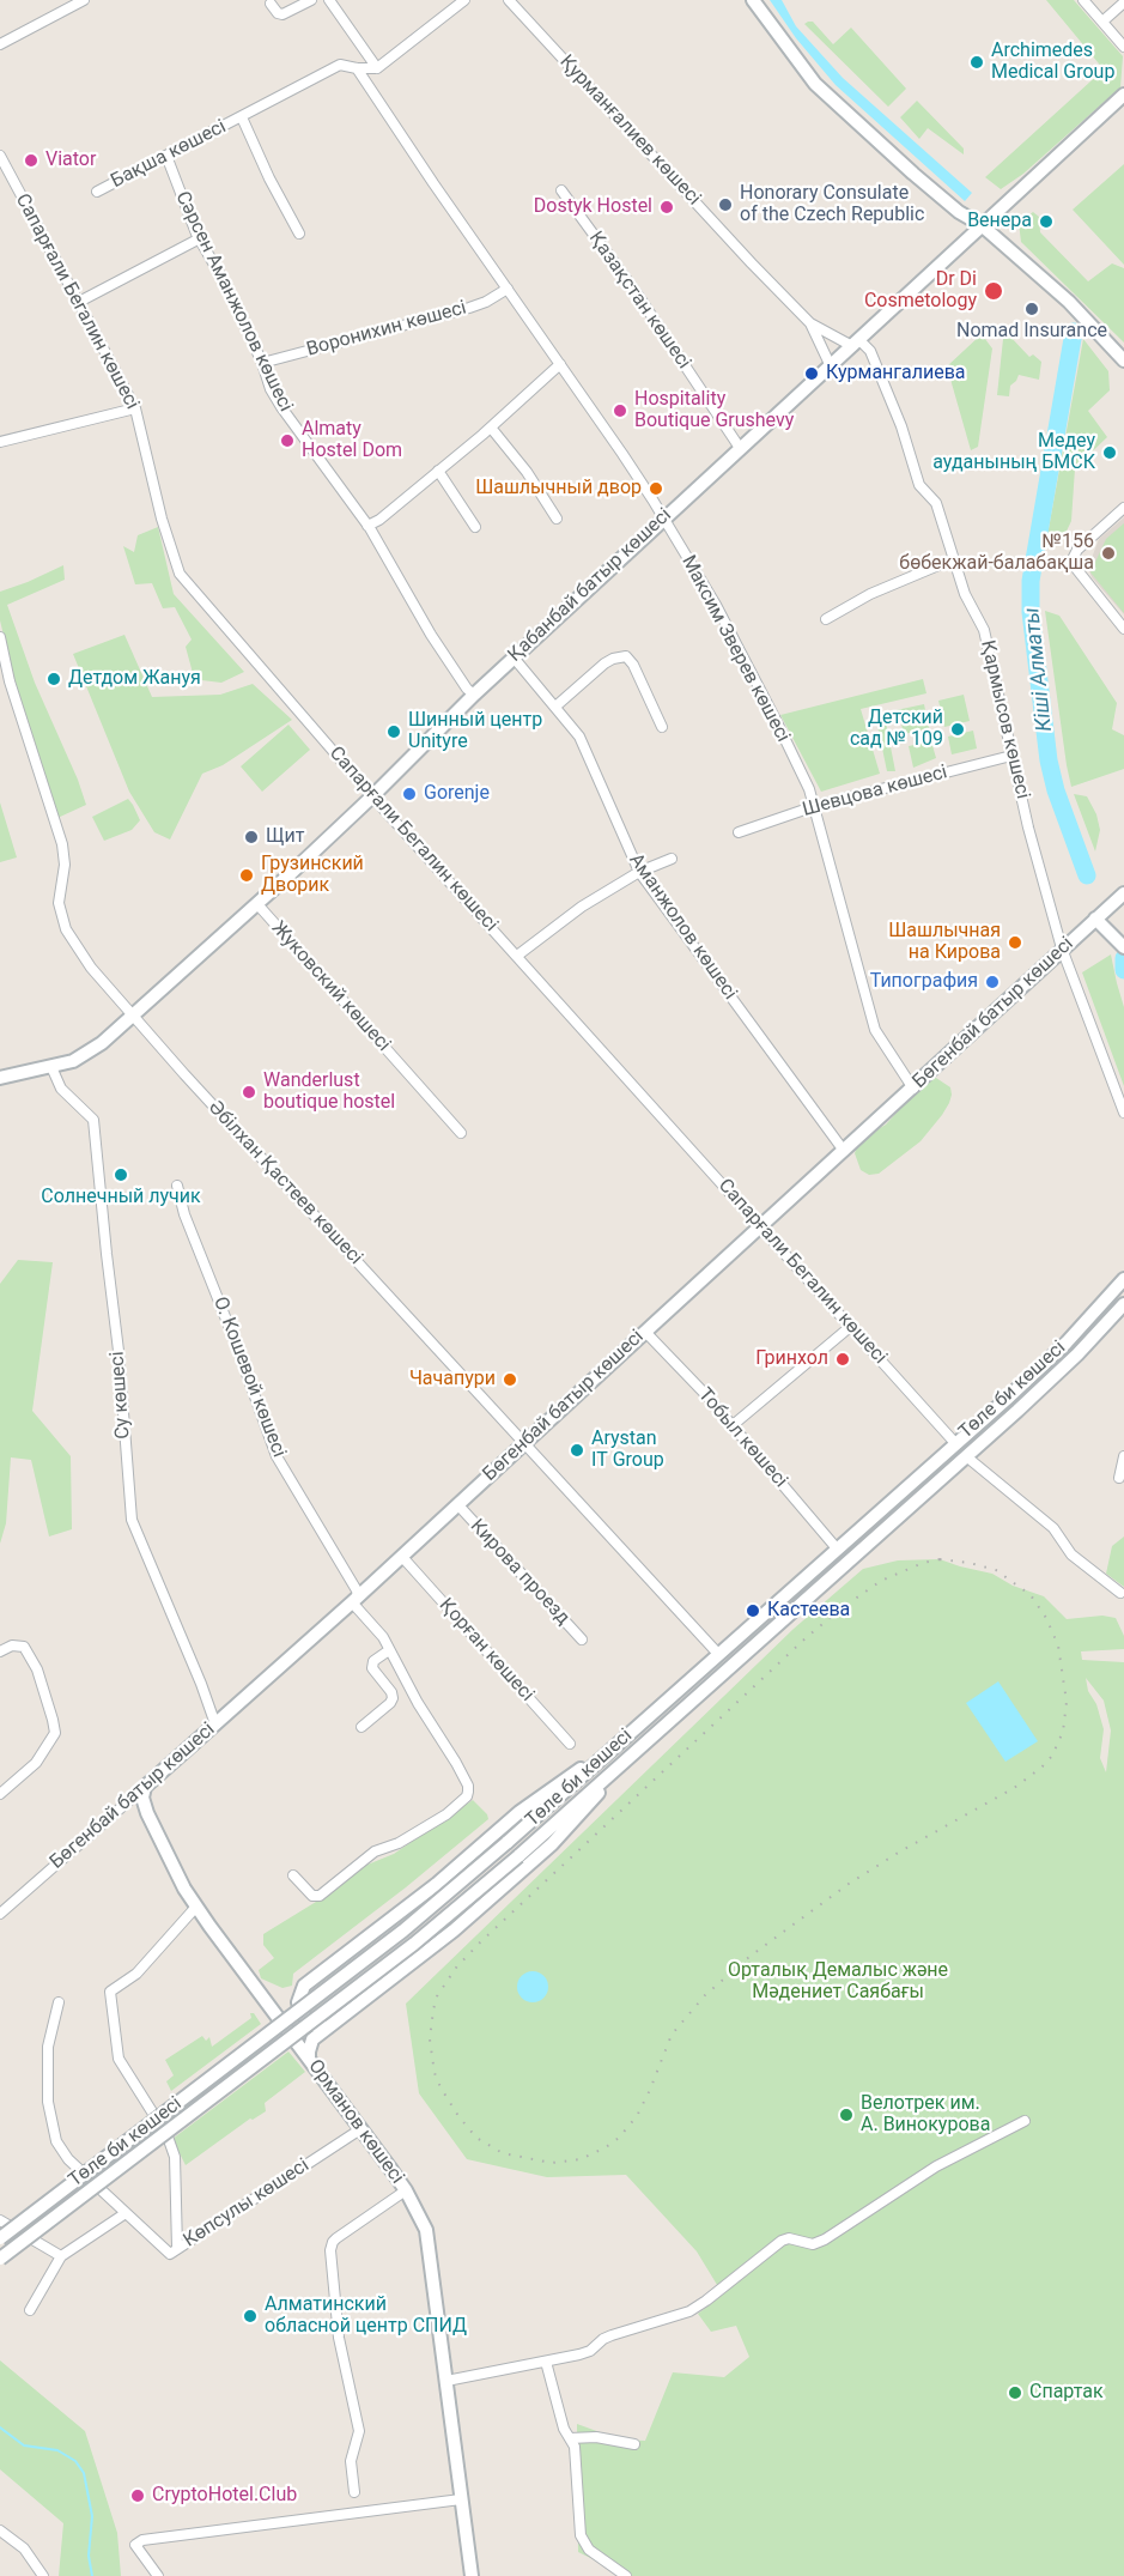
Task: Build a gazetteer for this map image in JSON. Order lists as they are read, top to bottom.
{
  "streets": {
    "street": [
      "Қурманғалиев көшесі",
      "Бақша көшесі",
      "Қазақстан көшесі",
      "Сапарғали Бегалин көшесі",
      "Сәрсен Аманжолов көшесі",
      "Воронихин көшесі",
      "Қабанбай батыр көшесі",
      "Максим Зверев көшесі",
      "Қармысов көшесі",
      "Шевцова көшесі",
      "Аманжолов көшесі",
      "Жуковский көшесі",
      "Бөгенбай батыр көшесі",
      "Әбілхан Қастеев көшесі",
      "О. Кошевой көшесі",
      "Төле би көшесі",
      "Су көшесі",
      "Тобыл көшесі",
      "Кирова проезд",
      "Қорған көшесі",
      "Орманов көшесі",
      "Көпсулы көшесі"
    ]
  },
  "crossings": [
    ["Бақша көшесі", "Сәрсен Аманжолов көшесі"],
    ["Бақша көшесі", "Максим Зверев көшесі"],
    ["Қазақстан көшесі", "Қабанбай батыр көшесі"],
    ["Сапарғали Бегалин көшесі", "Қабанбай батыр көшесі"],
    ["Сапарғали Бегалин көшесі", "Бөгенбай батыр көшесі"],
    ["Сапарғали Бегалин көшесі", "Төле би көшесі"],
    ["Сәрсен Аманжолов көшесі", "Воронихин көшесі"],
    ["Сәрсен Аманжолов көшесі", "Қабанбай батыр көшесі"],
    ["Воронихин көшесі", "Максим Зверев көшесі"],
    ["Қабанбай батыр көшесі", "Максим Зверев көшесі"],
    ["Қабанбай батыр көшесі", "Қармысов көшесі"],
    ["Қабанбай батыр көшесі", "Аманжолов көшесі"],
    ["Қабанбай батыр көшесі", "Жуковский көшесі"],
    ["Қабанбай батыр көшесі", "Әбілхан Қастеев көшесі"],
    ["Қабанбай батыр көшесі", "Су көшесі"],
    ["Максим Зверев көшесі", "Шевцова көшесі"],
    ["Максим Зверев көшесі", "Бөгенбай батыр көшесі"],
    ["Қармысов көшесі", "Шевцова көшесі"],
    ["Қармысов көшесі", "Бөгенбай батыр көшесі"],
    ["Аманжолов көшесі", "Бөгенбай батыр көшесі"],
    ["Бөгенбай батыр көшесі", "Әбілхан Қастеев көшесі"],
    ["Бөгенбай батыр көшесі", "О. Кошевой көшесі"],
    ["Бөгенбай батыр көшесі", "Су көшесі"],
    ["Бөгенбай батыр көшесі", "Тобыл көшесі"],
    ["Бөгенбай батыр көшесі", "Кирова проезд"],
    ["Бөгенбай батыр көшесі", "Қорған көшесі"],
    ["Бөгенбай батыр көшесі", "Орманов көшесі"],
    ["Әбілхан Қастеев көшесі", "Төле би көшесі"],
    ["Төле би көшесі", "Тобыл көшесі"],
    ["Орманов көшесі", "Көпсулы көшесі"]
  ],
  "water": ["Кіші Алматы"],
  "parks": ["Орталық Демалыс және Мәдениет Саябағы"],
  "places": [
    "Archimedes Medical Group",
    "Viator",
    "Honorary Consulate of the Czech Republic",
    "Dostyk Hostel",
    "Венера",
    "Dr Di Cosmetology",
    "Nomad Insurance",
    "Курмангалиева",
    "Hospitality Boutique Grushevy",
    "Almaty Hostel Dom",
    "Медеу ауданының БМСК",
    "Шашлычный двор",
    "№156 бөбекжай-балабақша",
    "Детдом Жануя",
    "Детский сад № 109",
    "Шинный центр Unityre",
    "Gorenje",
    "Щит",
    "Грузинский Дворик",
    "Шашлычная на Кирова",
    "Типография",
    "Wanderlust boutique hostel",
    "Солнечный лучик",
    "Гринхол",
    "Чачапури",
    "Arystan IT Group",
    "Кастеева",
    "Велотрек им. А. Винокурова",
    "Алматинский обласной центр СПИД",
    "Спартак",
    "CryptoHotel.Club"
  ]
}
